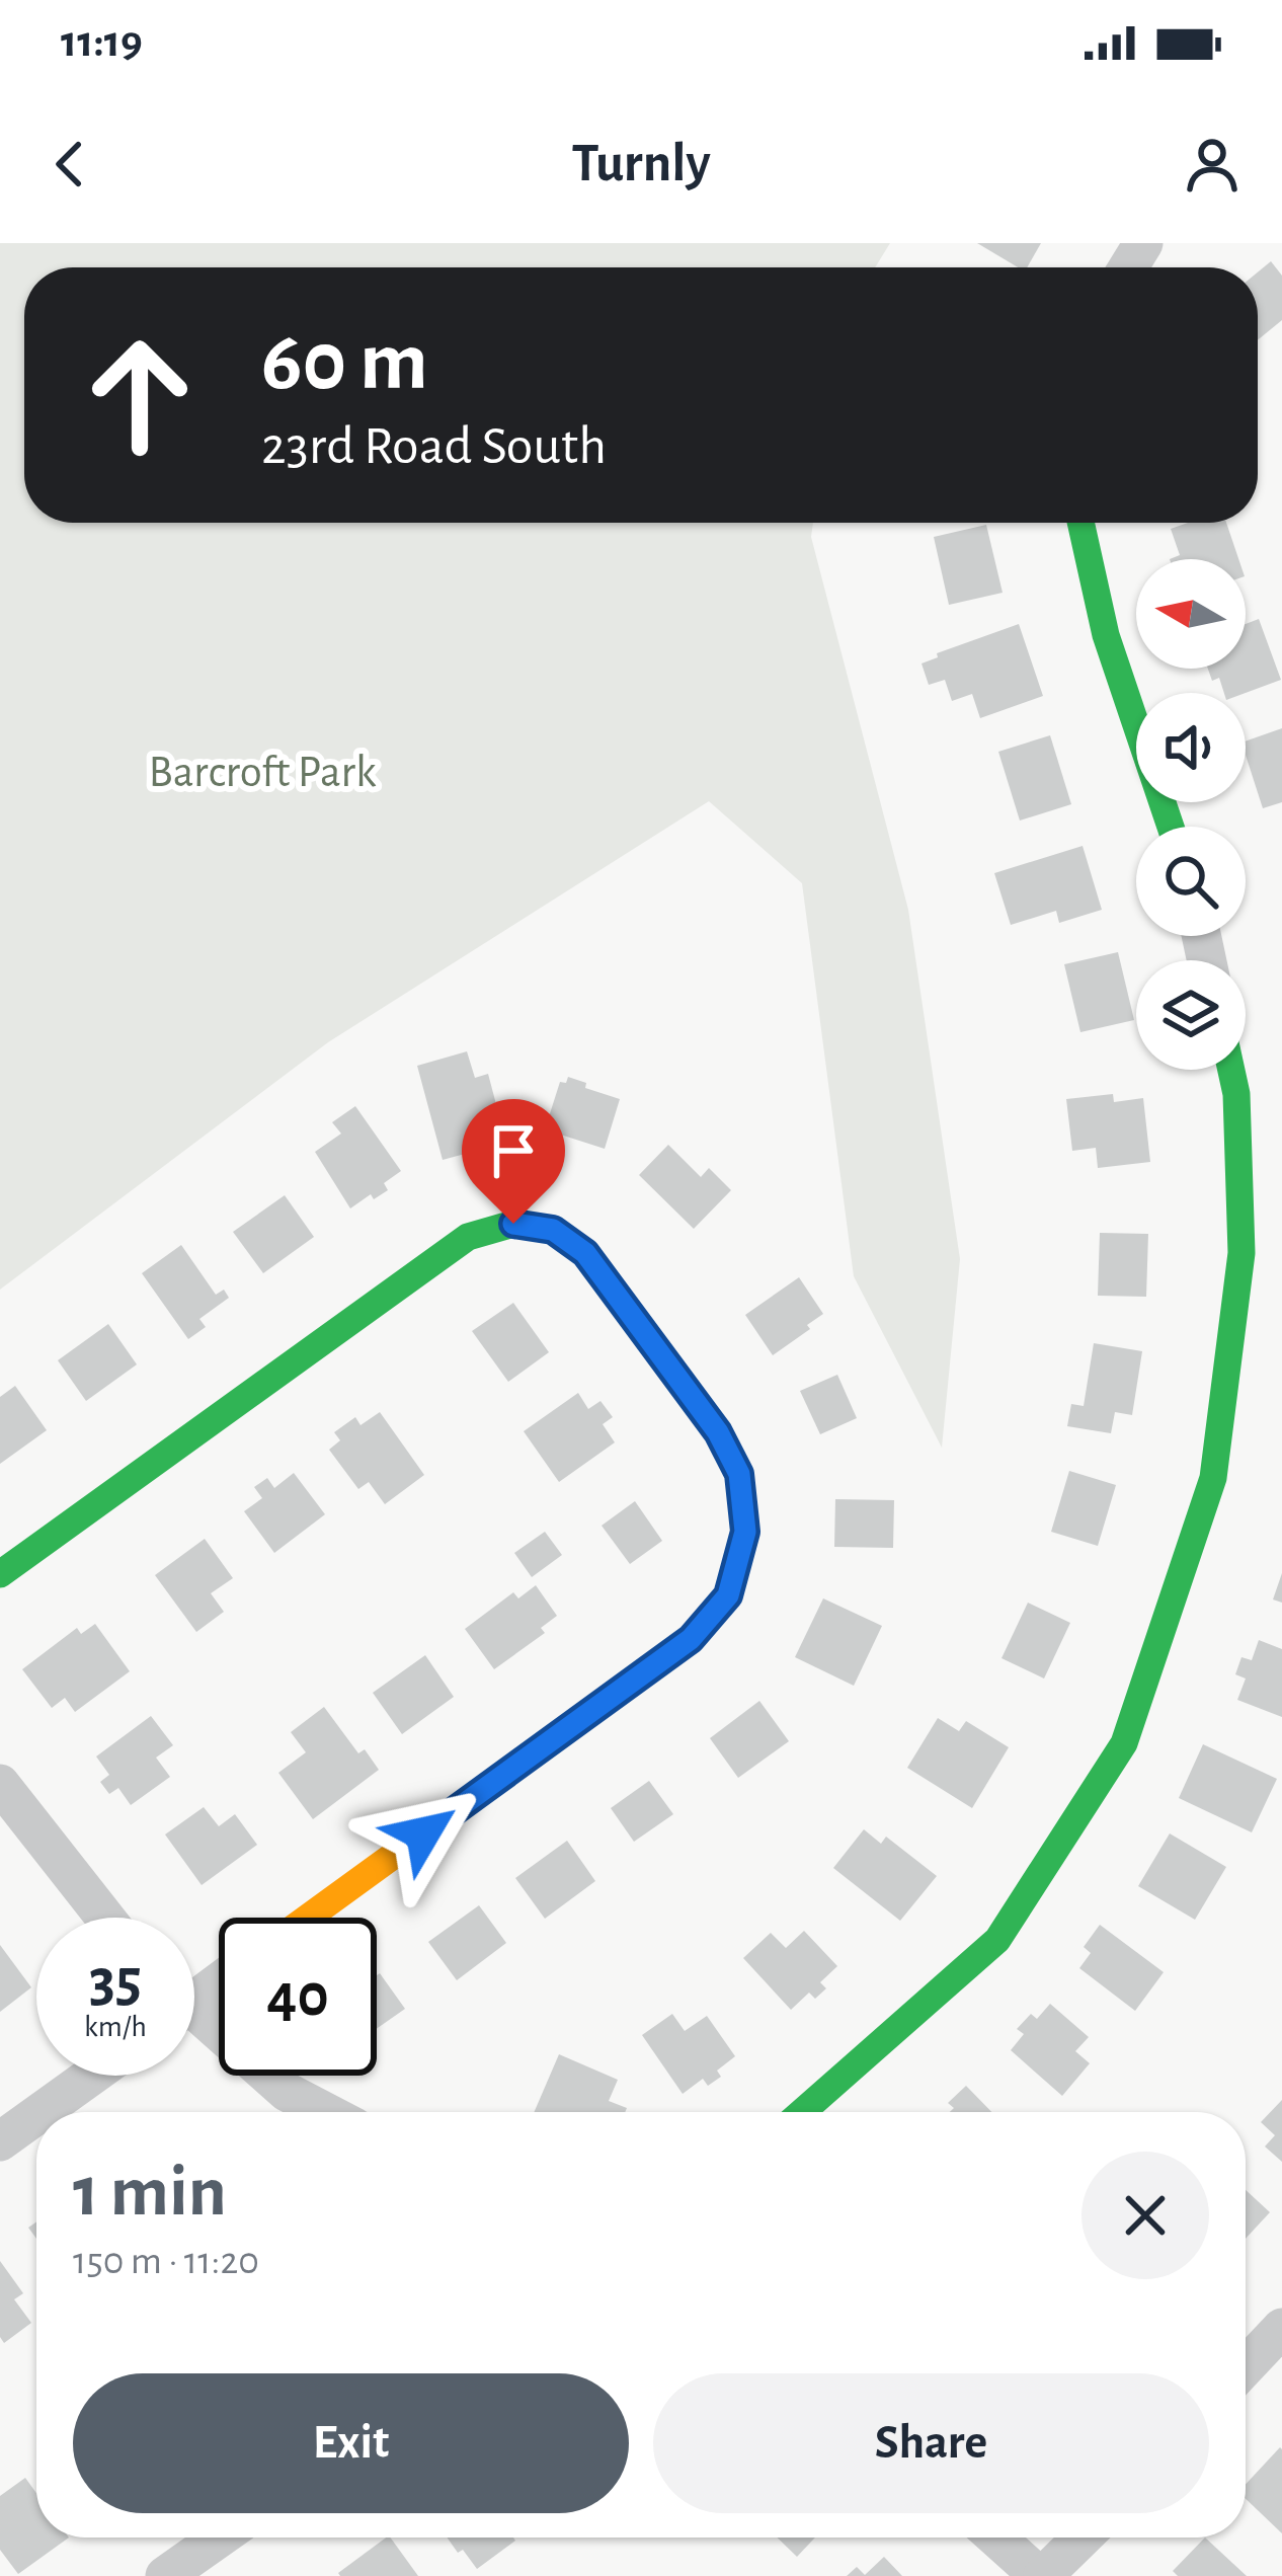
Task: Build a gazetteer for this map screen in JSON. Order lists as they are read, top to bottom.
{
  "parks": ["Barcroft Park"],
  "north": "left",
  "page": {
    "status": "11:19",
    "header": "Turnly",
    "turn": ["60 m", "23rd Road South"],
    "speed": "35 km/h",
    "limit": "40",
    "heading": ["1 min", "150 m · 11:20"],
    "buttons": ["Exit", "Share"]
  }
}
